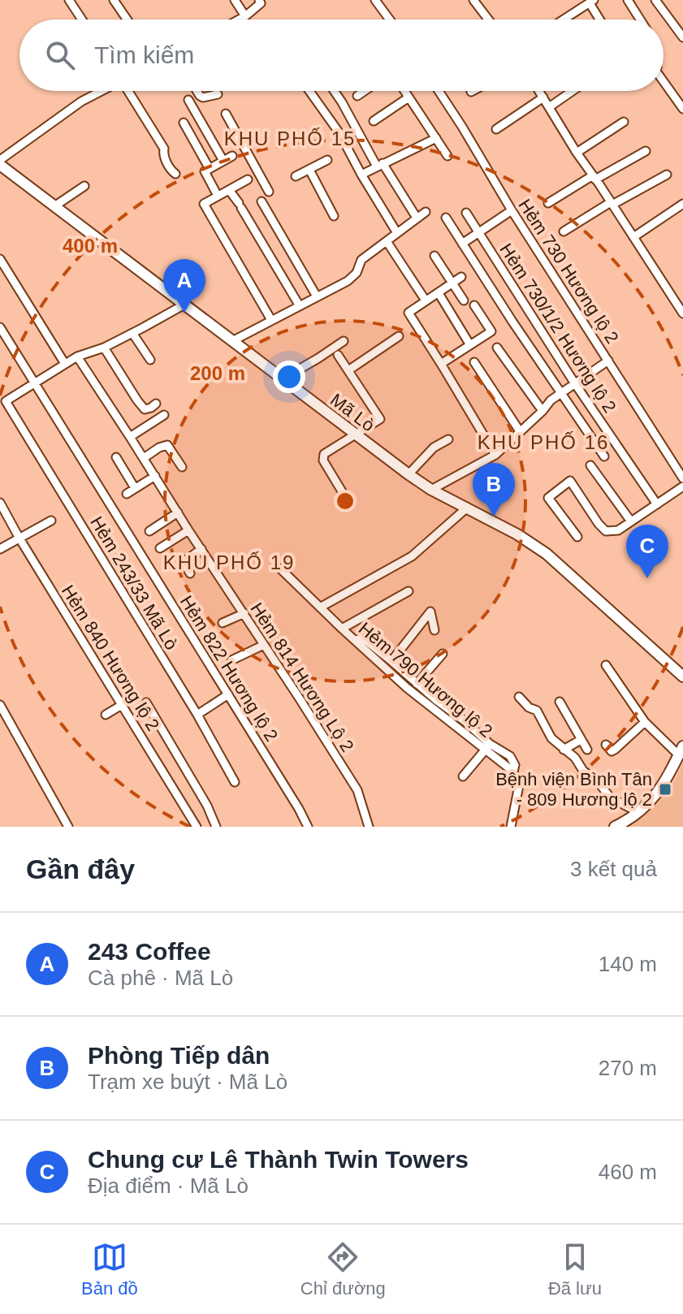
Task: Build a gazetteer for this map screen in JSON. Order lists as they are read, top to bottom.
{
  "streets": {
    "main road": ["Mã Lò"],
    "street": [
      "Hẻm 730 Hương lộ 2",
      "Hẻm 730/1/2 Hương lộ 2",
      "Hẻm 243/33 Mã Lò",
      "Hẻm 840 Hương lộ 2",
      "Hẻm 822 Hương lộ 2",
      "Hẻm 814 Hương Lộ 2",
      "Hẻm 790 Hương lộ 2"
    ]
  },
  "crossings": [
    ["Hẻm 243/33 Mã Lò", "Hẻm 822 Hương lộ 2"]
  ],
  "districts": ["KHU PHỐ 15", "KHU PHỐ 16", "KHU PHỐ 19"],
  "places": {
    "transit": ["Bệnh viện Bình Tân - 809 Hương lộ 2"]
  },
  "page": {
    "search": "Tìm kiếm",
    "pins": ["A", "B", "C"],
    "heading": ["Gần đây", "3 kết quả"],
    "list": [
      {
        "mark": "A",
        "name": "243 Coffee",
        "note": "Cà phê · Mã Lò",
        "value": "140 m"
      },
      {
        "mark": "B",
        "name": "Phòng Tiếp dân",
        "note": "Trạm xe buýt · Mã Lò",
        "value": "270 m"
      },
      {
        "mark": "C",
        "name": "Chung cư Lê Thành Twin Towers",
        "note": "Địa điểm · Mã Lò",
        "value": "460 m"
      }
    ],
    "nav": ["Bản đồ", "Chỉ đường", "Đã lưu"]
  },
  "rings": ["400 m", "200 m"]
}
